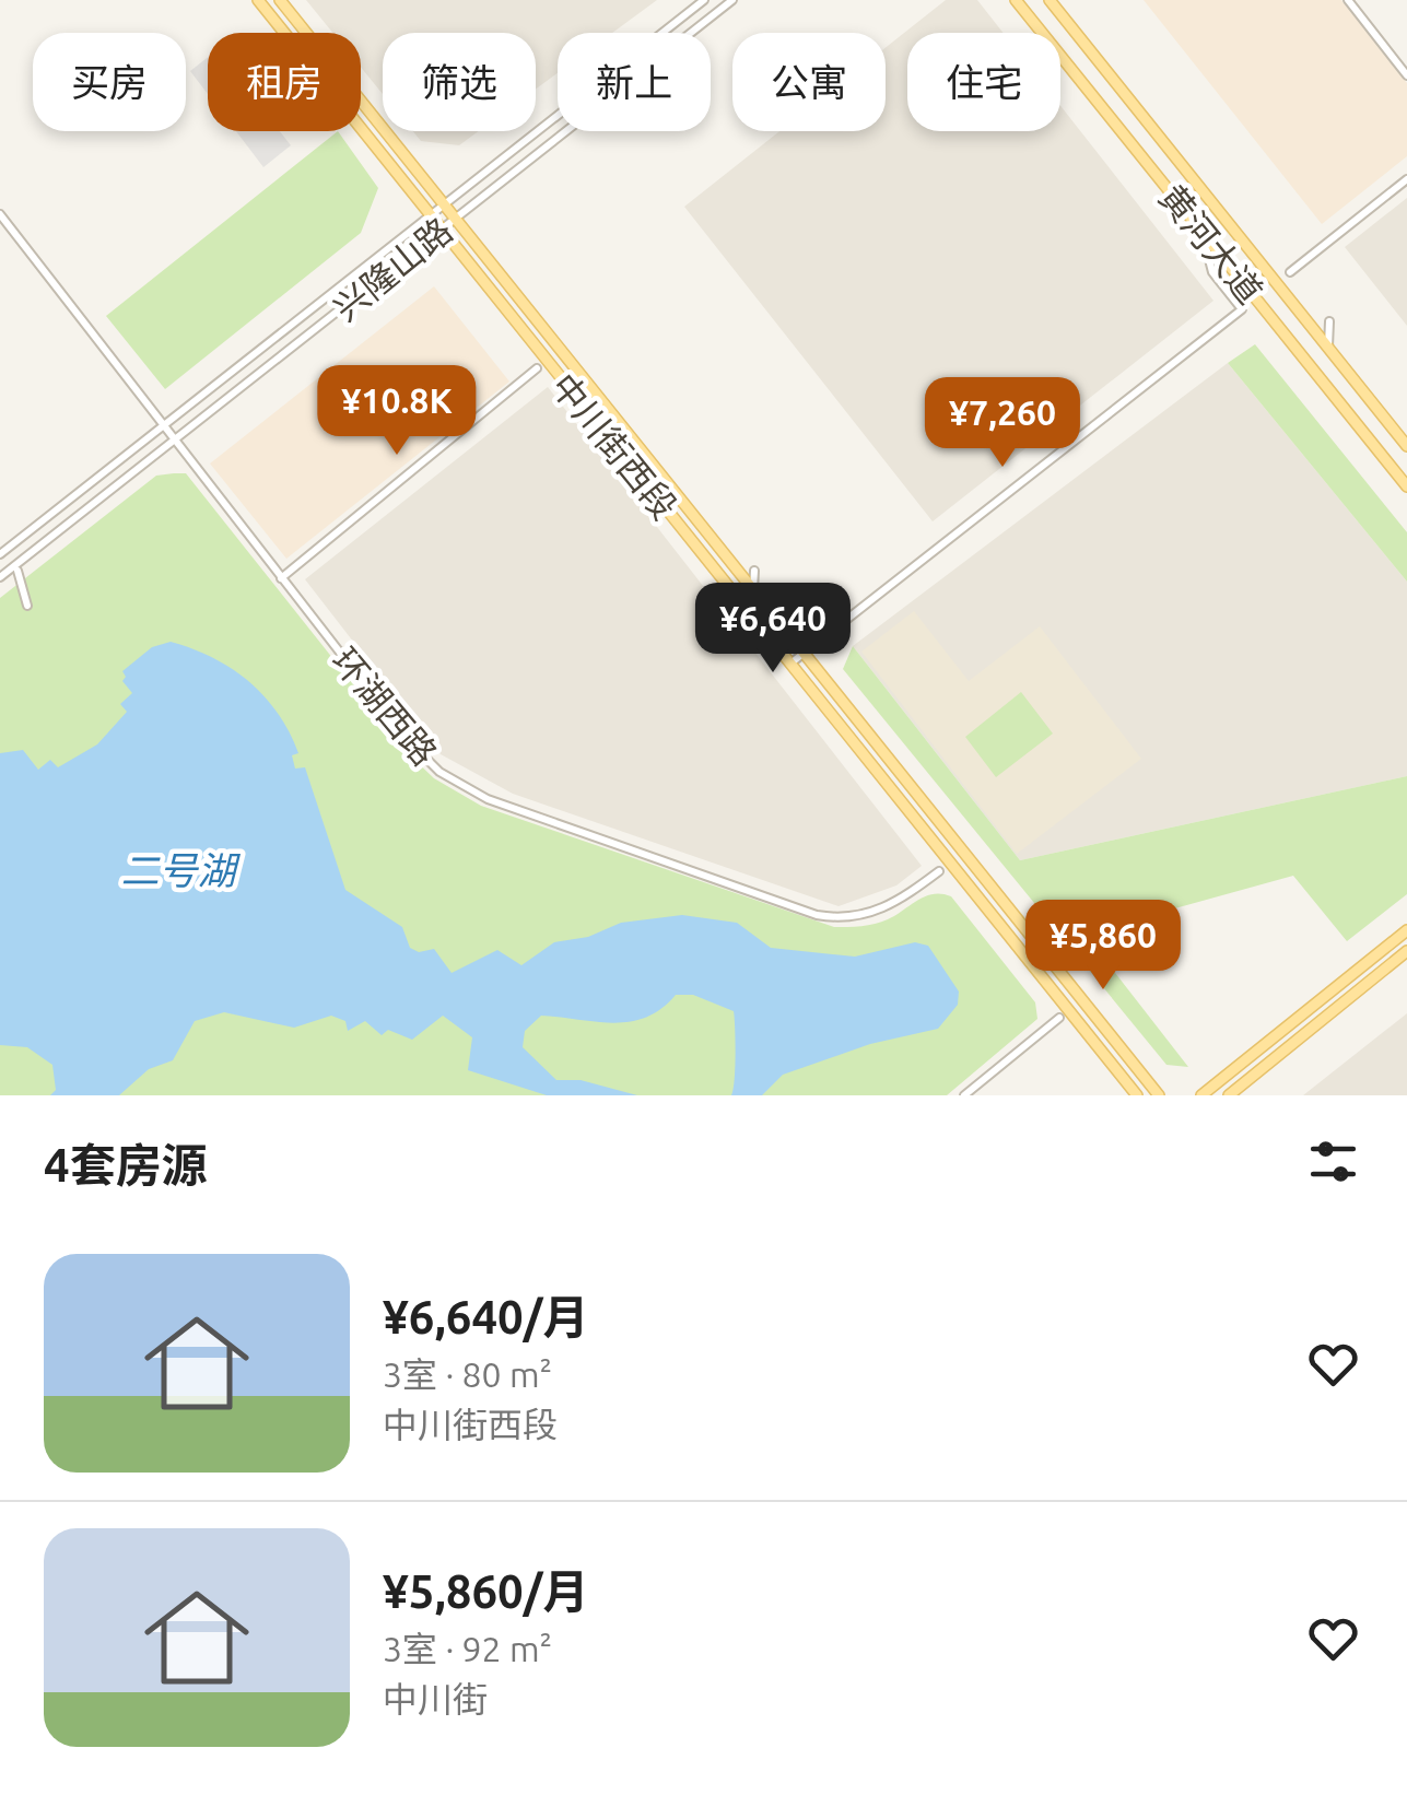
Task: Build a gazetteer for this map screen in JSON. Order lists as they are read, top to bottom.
{
  "streets": {
    "main road": ["黄河大道", "中川街西段"],
    "street": ["兴隆山路", "环湖西路"]
  },
  "crossings": [
    ["兴隆山路", "中川街西段"],
    ["兴隆山路", "环湖西路"]
  ],
  "water": ["二号湖"],
  "page": {
    "chip": [
      "买房",
      "租房",
      "筛选",
      "新上",
      "公寓",
      "住宅"
    ],
    "price": [
      "¥10.8K",
      "¥7,260",
      "¥6,640",
      "¥5,860"
    ],
    "heading": "4套房源",
    "list": [
      {
        "name": "¥6,640/月",
        "note": "3室 · 80 m² · 中川街西段"
      },
      {
        "name": "¥5,860/月",
        "note": "3室 · 92 m² · 中川街"
      }
    ]
  }
}
